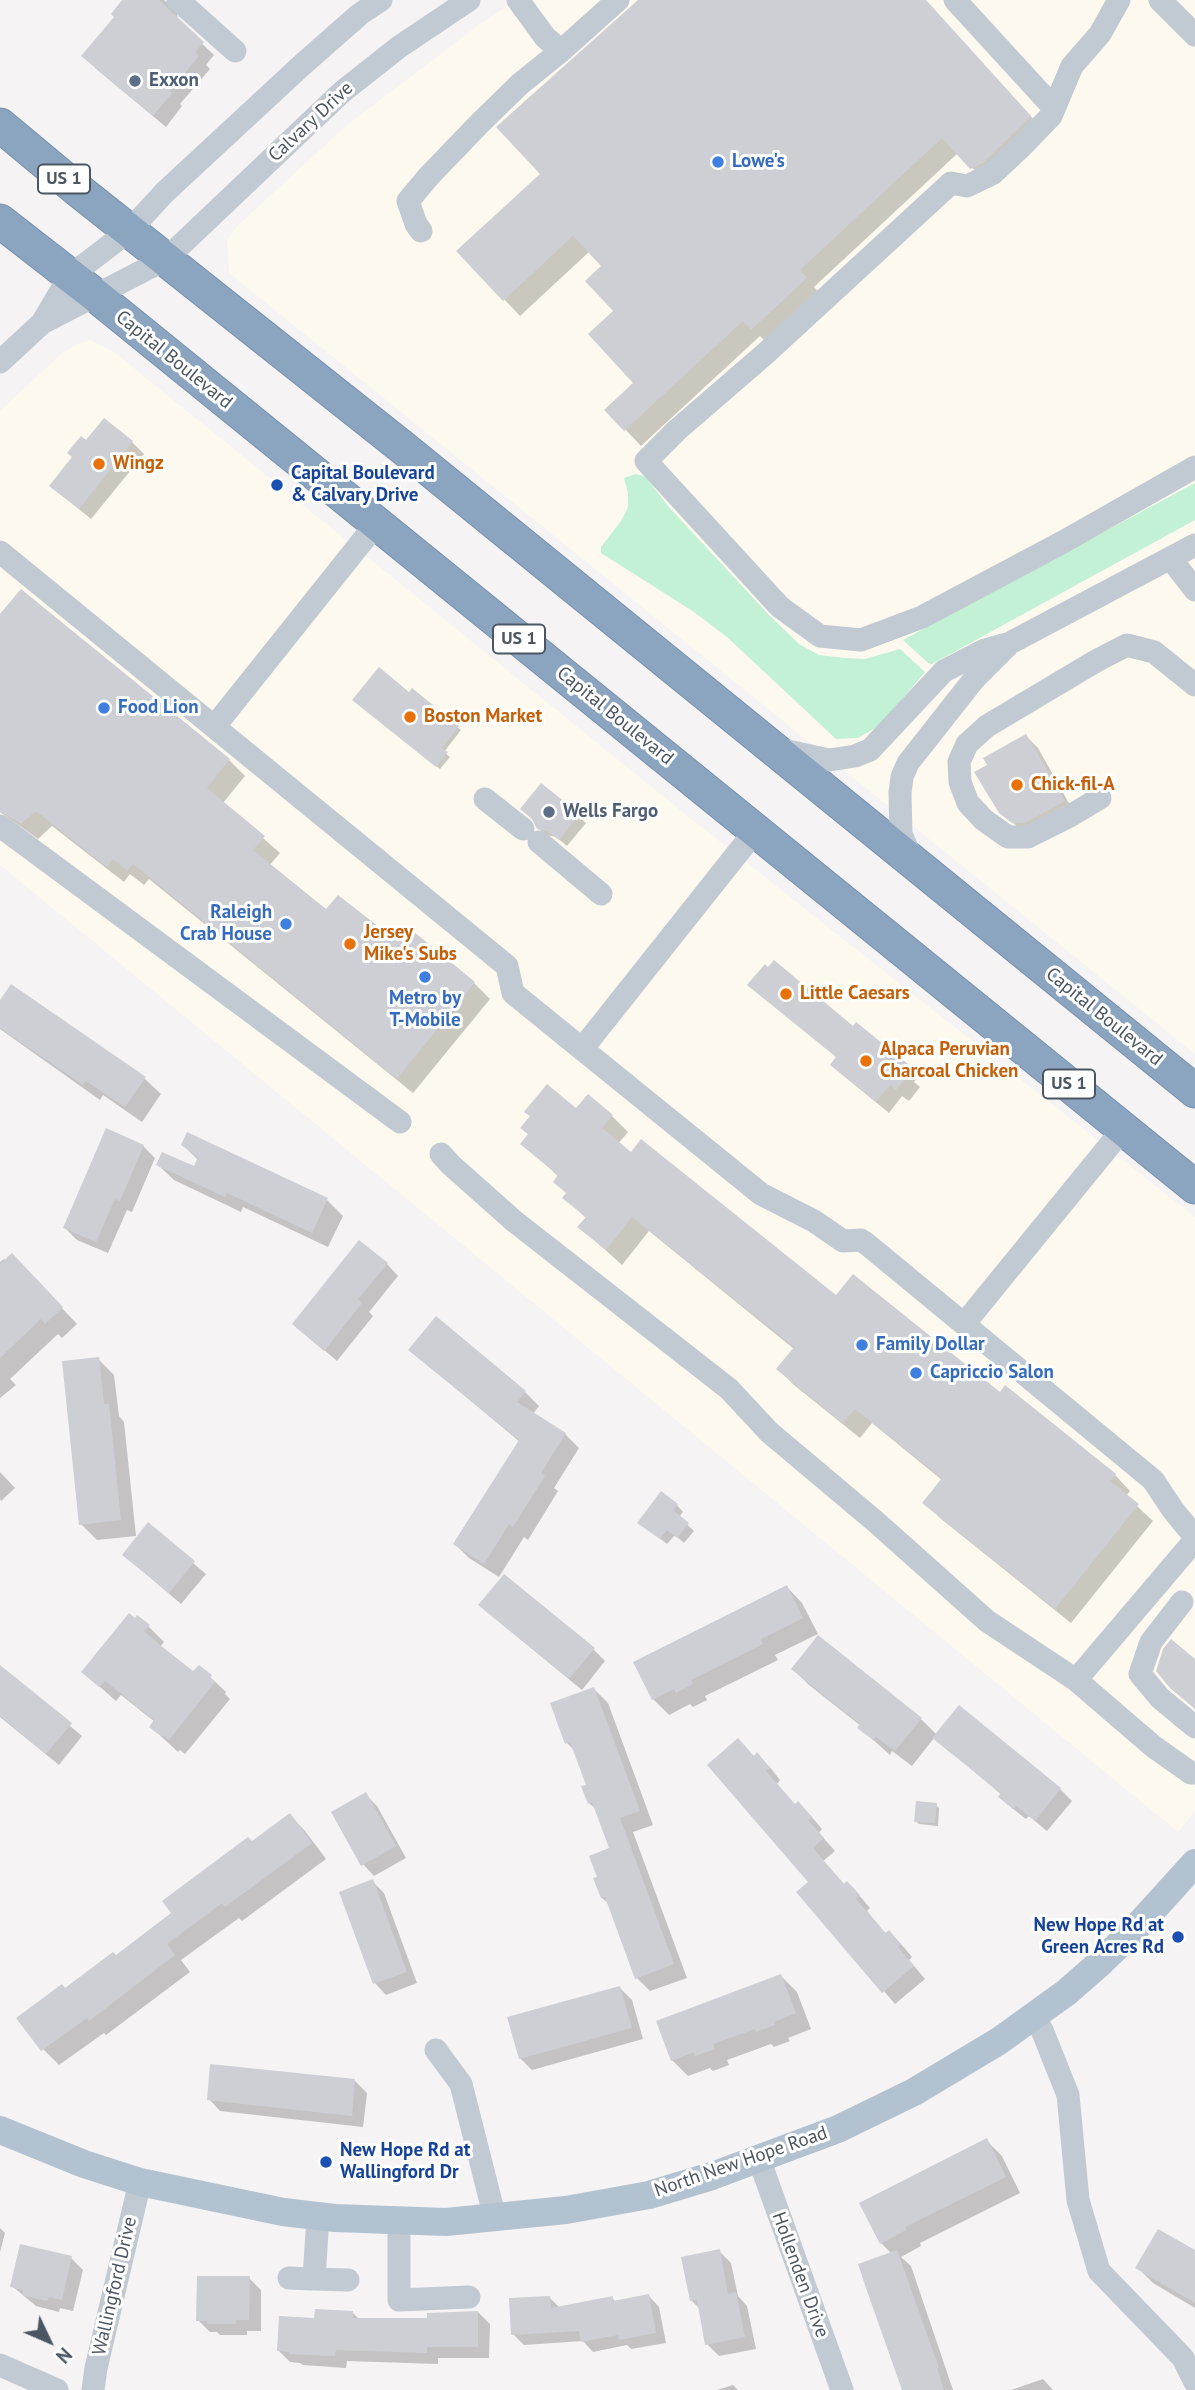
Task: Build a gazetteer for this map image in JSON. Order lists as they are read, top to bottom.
{
  "streets": {
    "highway": ["US 1", "Capital Boulevard"],
    "main road": ["North New Hope Road"],
    "street": ["Calvary Drive", "Hollenden Drive", "Wallingford Drive"]
  },
  "crossings": [
    ["Calvary Drive", "Capital Boulevard"],
    ["North New Hope Road", "Hollenden Drive"],
    ["North New Hope Road", "Wallingford Drive"]
  ],
  "places": [
    "Exxon",
    "Lowe's",
    "Wingz",
    "Capital Boulevard & Calvary Drive",
    "Food Lion",
    "Boston Market",
    "Chick-fil-A",
    "Wells Fargo",
    "Raleigh Crab House",
    "Jersey Mike's Subs",
    "Metro by T-Mobile",
    "Little Caesars",
    "Alpaca Peruvian Charcoal Chicken",
    "Family Dollar",
    "Capriccio Salon",
    "New Hope Rd at Green Acres Rd",
    "New Hope Rd at Wallingford Dr"
  ],
  "north": "bottom right"
}
